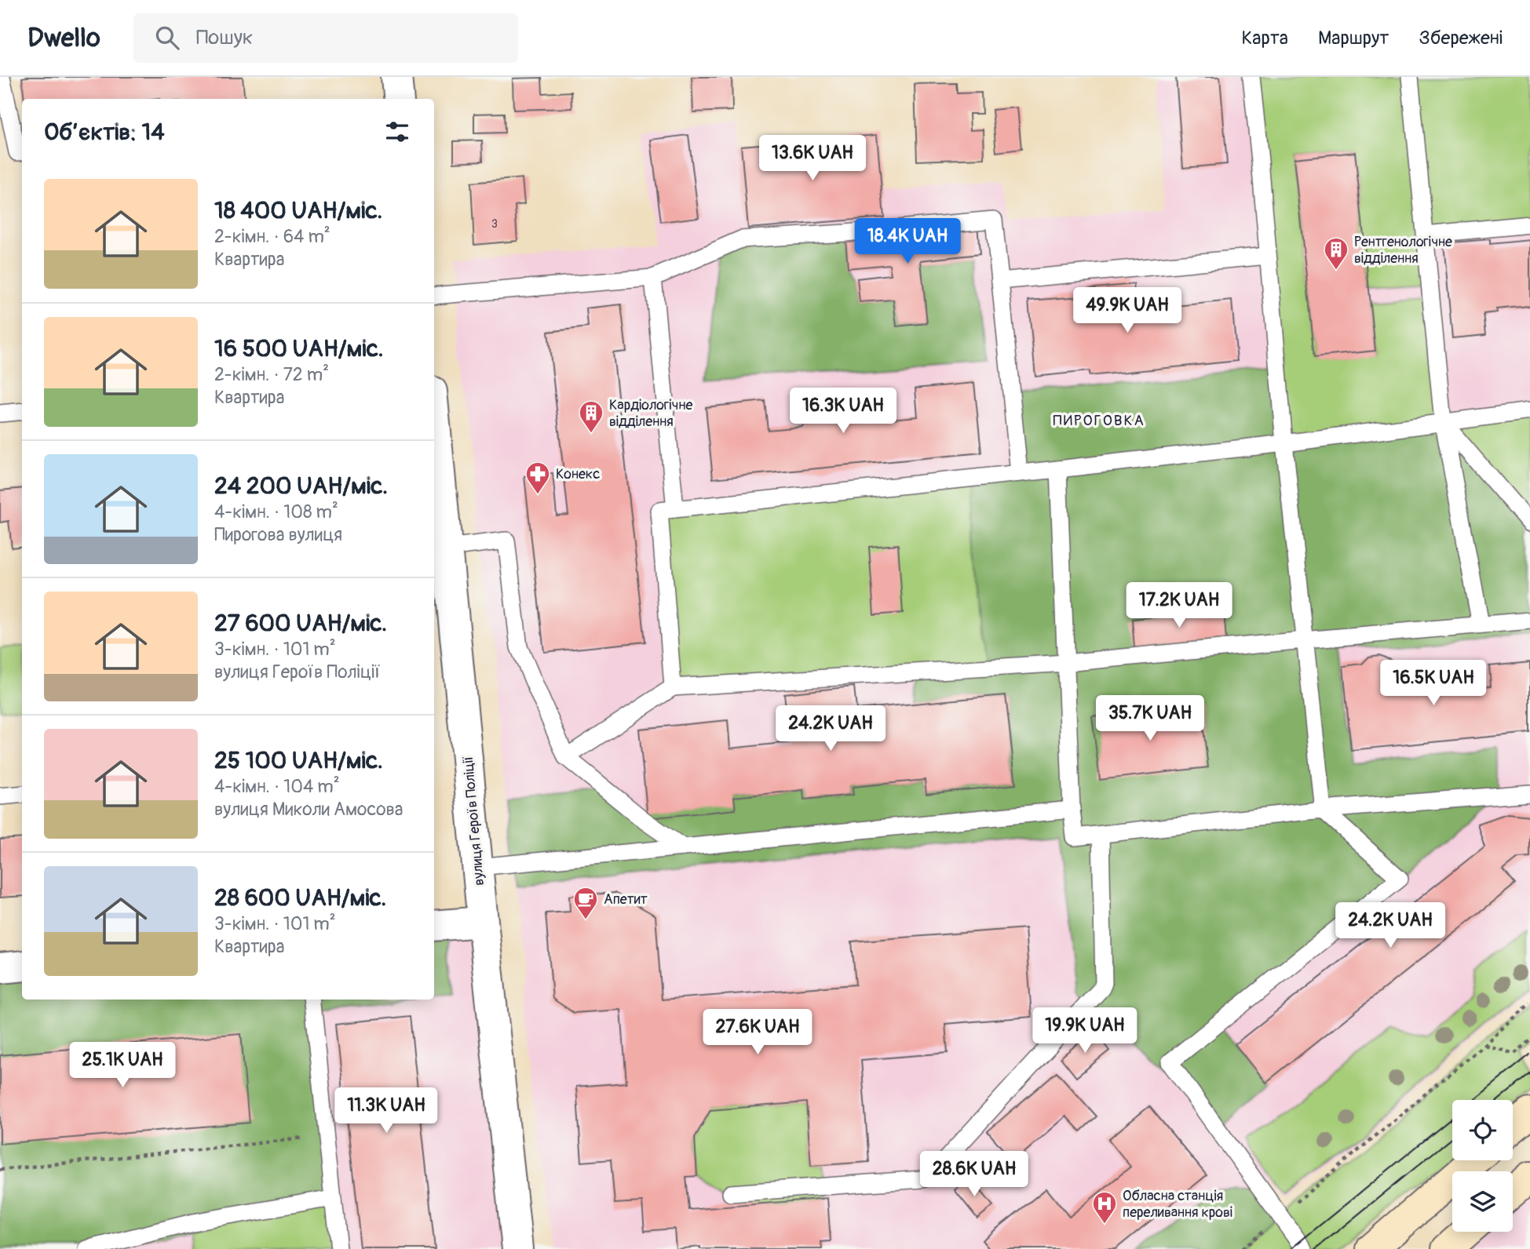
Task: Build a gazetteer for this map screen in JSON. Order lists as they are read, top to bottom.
{
  "streets": {
    "street": ["вулиця Героїв Поліції"]
  },
  "districts": ["ПИРОГОВКА"],
  "places": {
    "building": ["Рентгенологічне відділення", "Кардіологічне відділення"],
    "pharmacy": ["Конекс"],
    "cafe": ["Апетит"],
    "hospital": ["Обласна станція переливання крові"]
  },
  "house_numbers": ["3"],
  "page": {
    "header": "Dwello",
    "search": "Пошук",
    "nav": ["Карта", "Маршрут", "Збережені"],
    "heading": "Об’єктів: 14",
    "price": [
      "13.6K UAH",
      "18.4K UAH",
      "49.9K UAH",
      "16.3K UAH",
      "17.2K UAH",
      "16.5K UAH",
      "35.7K UAH",
      "24.2K UAH",
      "24.2K UAH",
      "19.9K UAH",
      "27.6K UAH",
      "25.1K UAH",
      "11.3K UAH",
      "28.6K UAH"
    ],
    "list": [
      {
        "name": "18 400 UAH/міс.",
        "note": "2-кімн. · 64 m² · Квартира"
      },
      {
        "name": "16 500 UAH/міс.",
        "note": "2-кімн. · 72 m² · Квартира"
      },
      {
        "name": "24 200 UAH/міс.",
        "note": "4-кімн. · 108 m² · Пирогова вулиця"
      },
      {
        "name": "27 600 UAH/міс.",
        "note": "3-кімн. · 101 m² · вулиця Героїв Поліції"
      },
      {
        "name": "25 100 UAH/міс.",
        "note": "4-кімн. · 104 m² · вулиця Миколи Амосова"
      },
      {
        "name": "28 600 UAH/міс.",
        "note": "3-кімн. · 101 m² · Квартира"
      }
    ]
  }
}
